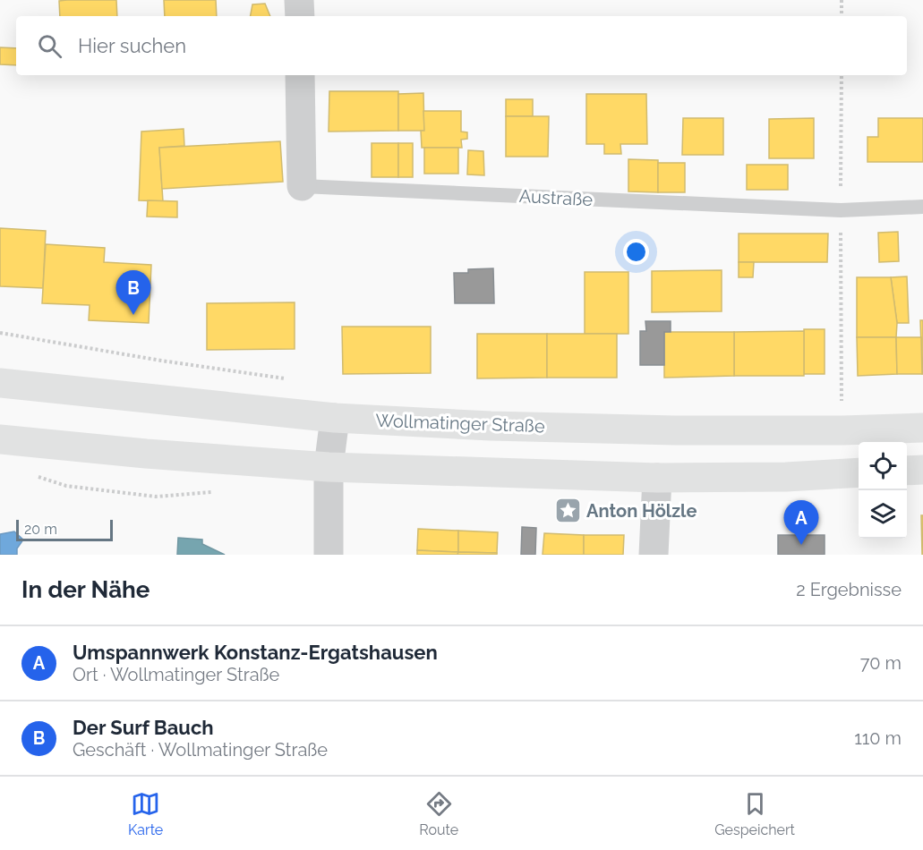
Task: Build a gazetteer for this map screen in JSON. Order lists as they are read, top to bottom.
{
  "streets": {
    "main road": ["Wollmatinger Straße"],
    "street": ["Austraße"]
  },
  "places": {
    "place": ["Anton Hölzle"]
  },
  "scale_bar": "20 m",
  "page": {
    "search": "Hier suchen",
    "pins": ["B", "A"],
    "scale": "20 m",
    "heading": ["In der Nähe", "2 Ergebnisse"],
    "list": [
      {
        "mark": "A",
        "name": "Umspannwerk Konstanz-Ergatshausen",
        "note": "Ort · Wollmatinger Straße",
        "value": "70 m"
      },
      {
        "mark": "B",
        "name": "Der Surf Bauch",
        "note": "Geschäft · Wollmatinger Straße",
        "value": "110 m"
      }
    ],
    "nav": ["Karte", "Route", "Gespeichert"]
  }
}
